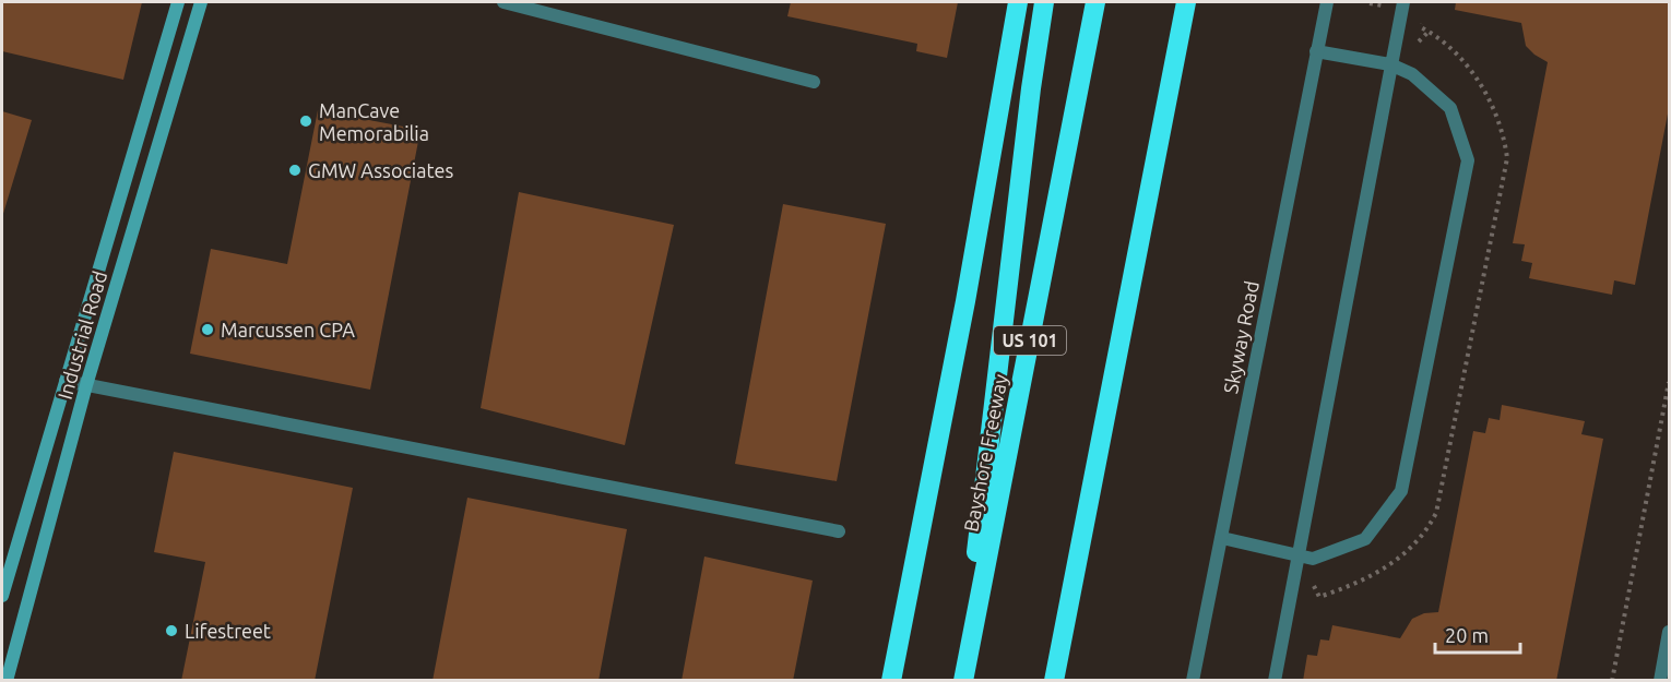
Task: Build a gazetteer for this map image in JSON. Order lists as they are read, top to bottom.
{
  "streets": {
    "highway": ["US 101", "Bayshore Freeway"],
    "main road": ["Industrial Road"],
    "street": ["Skyway Road"]
  },
  "places": [
    "ManCave Memorabilia",
    "GMW Associates",
    "Marcussen CPA",
    "Lifestreet"
  ],
  "scale_bar": "20 m"
}
